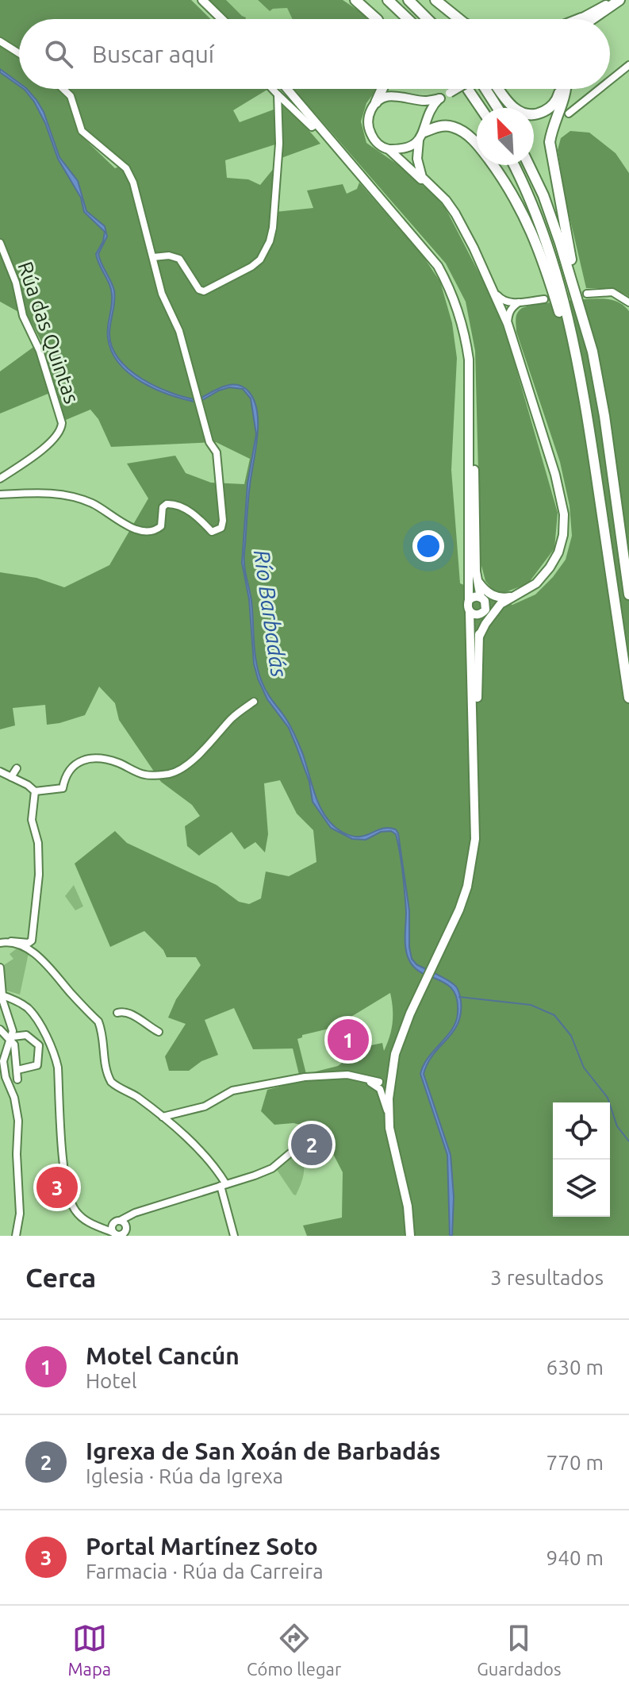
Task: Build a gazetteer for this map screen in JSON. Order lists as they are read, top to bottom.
{
  "streets": {
    "street": ["Rúa das Quintas"]
  },
  "water": ["Río Barbadás"],
  "north": "top left",
  "page": {
    "search": "Buscar aquí",
    "pins": ["1", "2", "3"],
    "heading": ["Cerca", "3 resultados"],
    "list": [
      {
        "mark": "1",
        "name": "Motel Cancún",
        "note": "Hotel",
        "value": "630 m"
      },
      {
        "mark": "2",
        "name": "Igrexa de San Xoán de Barbadás",
        "note": "Iglesia · Rúa da Igrexa",
        "value": "770 m"
      },
      {
        "mark": "3",
        "name": "Portal Martínez Soto",
        "note": "Farmacia · Rúa da Carreira",
        "value": "940 m"
      }
    ],
    "nav": ["Mapa", "Cómo llegar", "Guardados"]
  }
}
